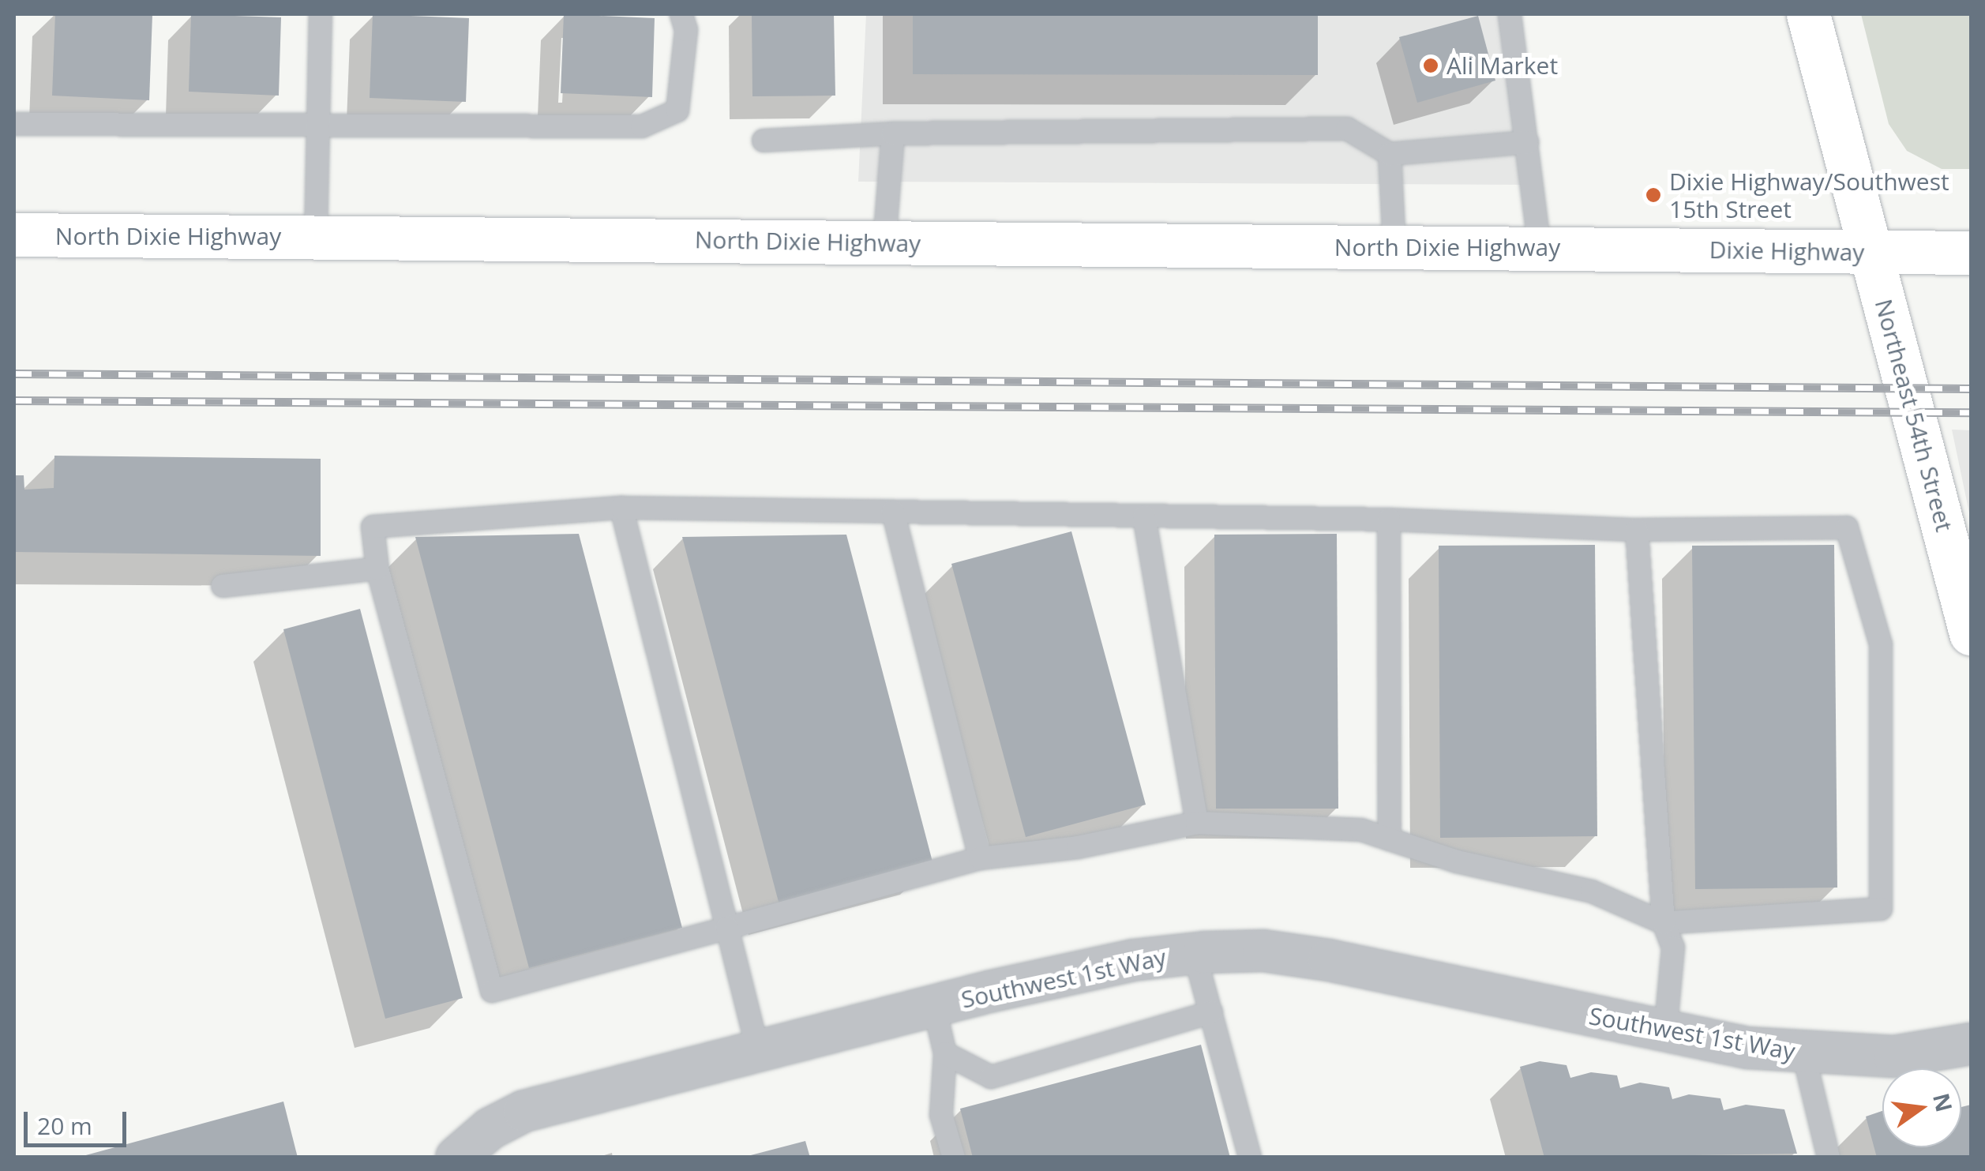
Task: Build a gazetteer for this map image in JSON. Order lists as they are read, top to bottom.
{
  "streets": {
    "main road": ["North Dixie Highway", "Dixie Highway", "Northeast 54th Street"],
    "street": ["Southwest 1st Way"]
  },
  "crossings": [
    ["North Dixie Highway", "Dixie Highway"],
    ["Dixie Highway", "Northeast 54th Street"]
  ],
  "places": ["Ali Market", "Dixie Highway/Southwest 15th Street"],
  "scale_bar": "20 m",
  "north": "right"
}
